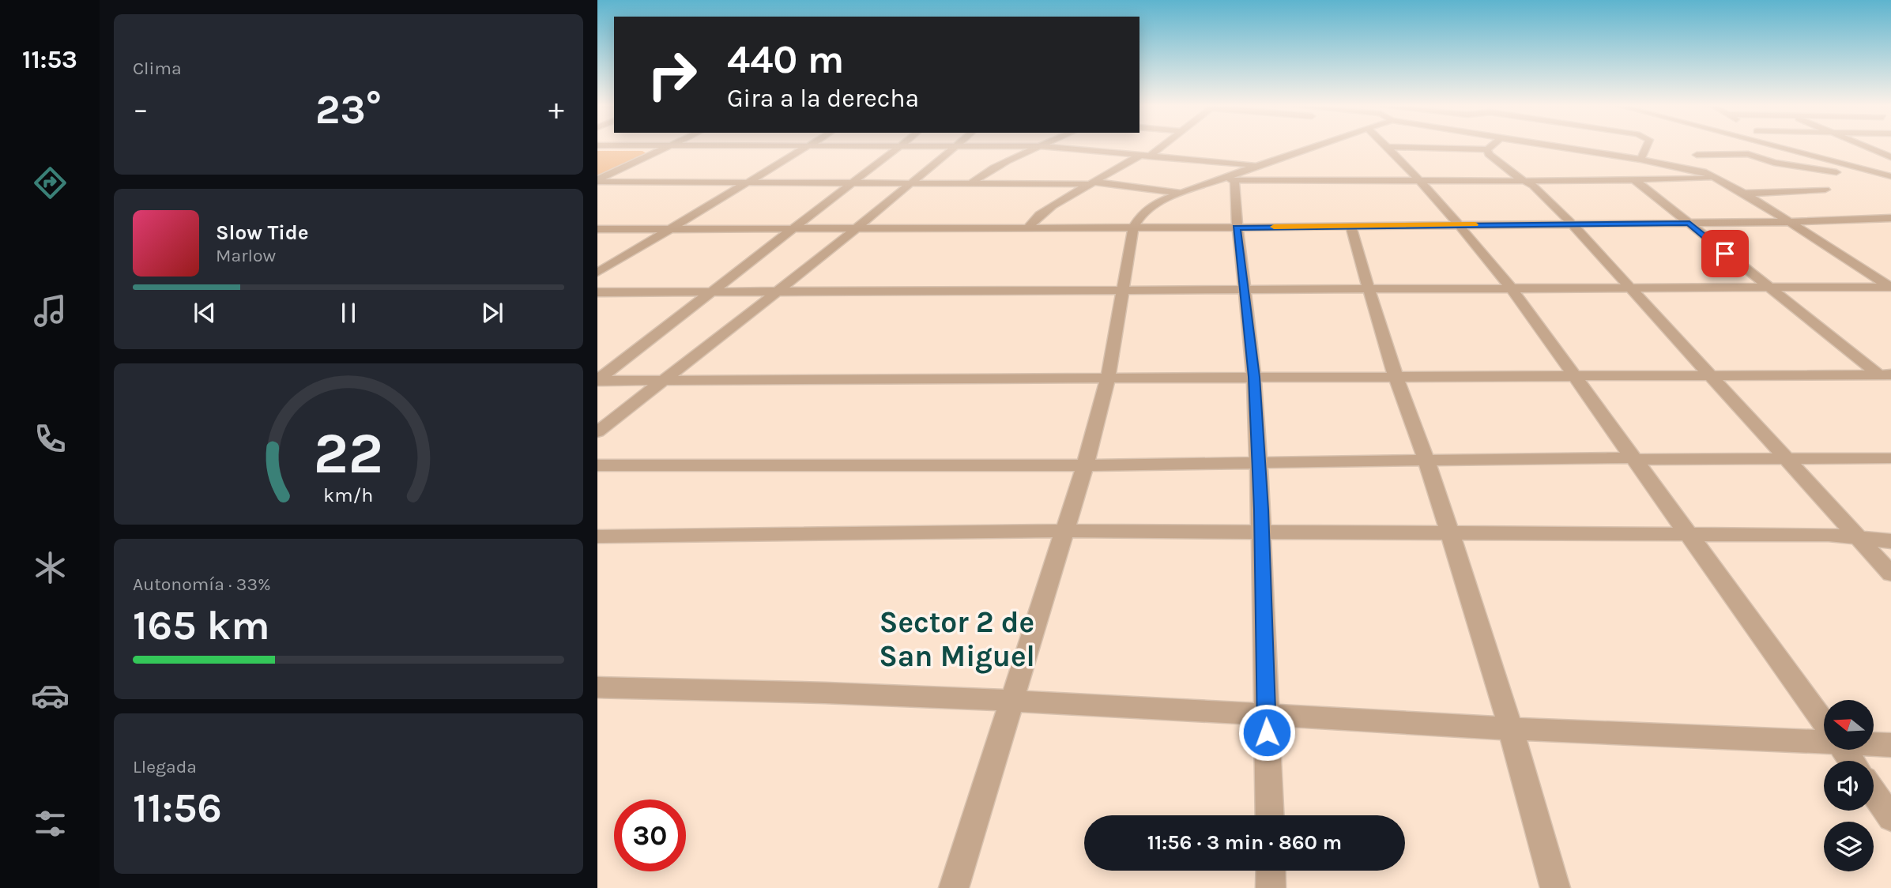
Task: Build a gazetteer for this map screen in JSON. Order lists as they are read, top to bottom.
{
  "districts": ["Sector 2 de San Miguel"],
  "north": "left",
  "page": {
    "tabs": "11:53",
    "tile": [
      "Clima",
      ["Autonomía · 33%", "165 km"],
      ["Llegada", "11:56"]
    ],
    "turn": ["440 m", "Gira a la derecha"],
    "heat": ["−", "23°", "+"],
    "song": ["Slow Tide", "Marlow"],
    "limit": "30",
    "trip": "11:56 · 3 min · 860 m",
    "gauge": ["22", "km/h"]
  }
}
